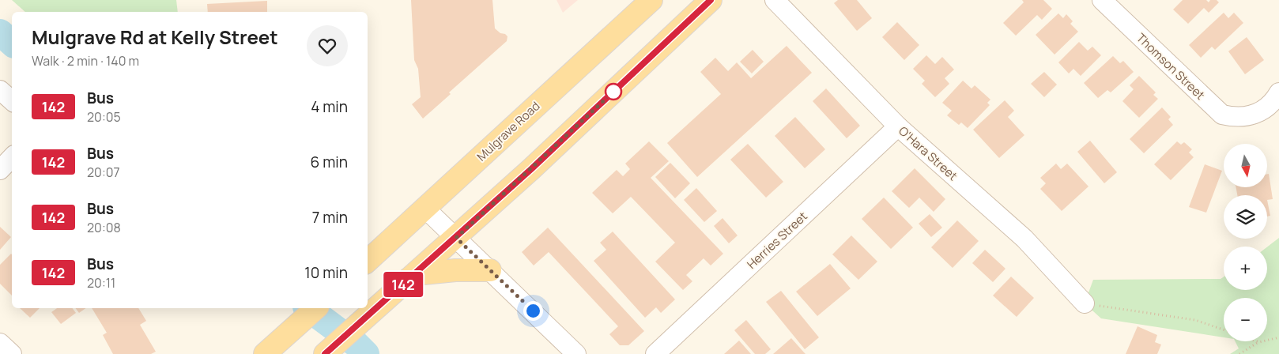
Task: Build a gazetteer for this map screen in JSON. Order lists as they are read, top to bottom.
{
  "streets": {
    "main road": ["Mulgrave Road"],
    "street": ["Thomson Street", "O'Hara Street", "Herries Street"]
  },
  "crossings": [
    ["O'Hara Street", "Herries Street"]
  ],
  "lines": ["bus line 142"],
  "north": "bottom",
  "page": {
    "on_map": "142",
    "heading": ["Mulgrave Rd at Kelly Street", "Walk · 2 min · 140 m"],
    "list": [
      {
        "mark": "142",
        "name": "Bus",
        "note": "20:05",
        "value": "4 min"
      },
      {
        "mark": "142",
        "name": "Bus",
        "note": "20:07",
        "value": "6 min"
      },
      {
        "mark": "142",
        "name": "Bus",
        "note": "20:08",
        "value": "7 min"
      },
      {
        "mark": "142",
        "name": "Bus",
        "note": "20:11",
        "value": "10 min"
      }
    ],
    "map_buttons": ["+", "−"]
  }
}
